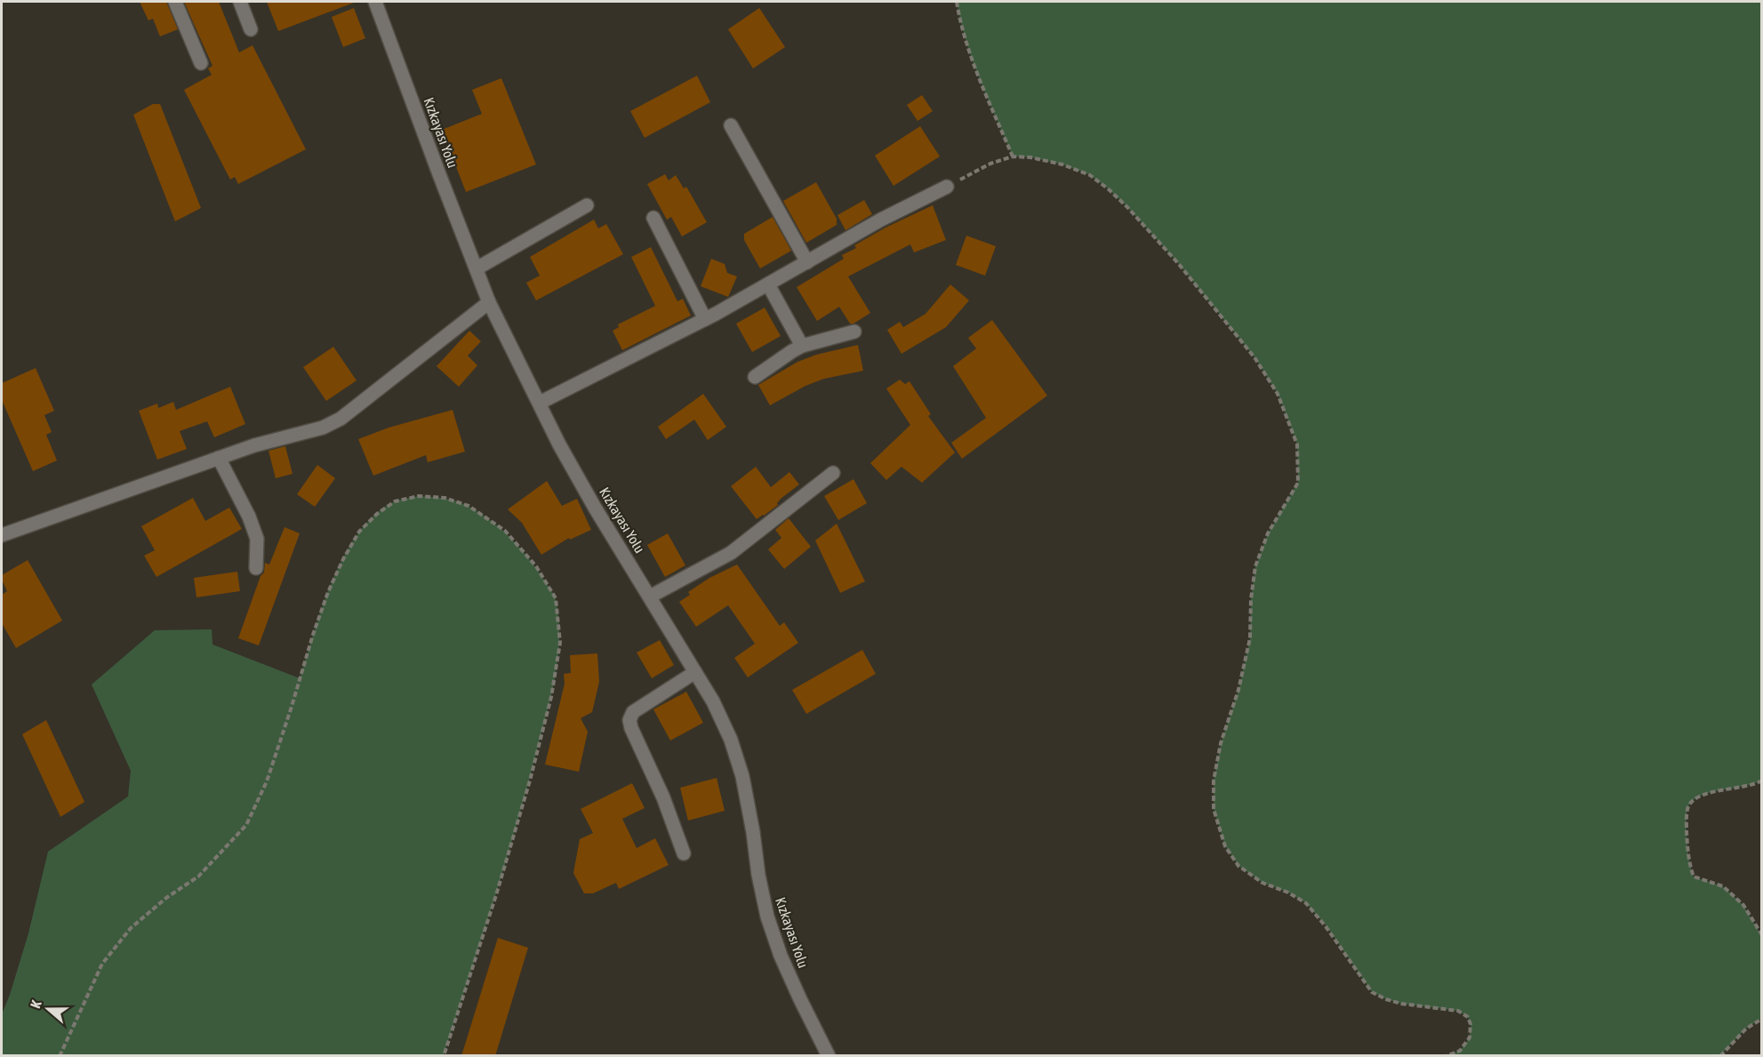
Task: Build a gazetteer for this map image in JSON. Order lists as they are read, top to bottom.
{
  "streets": {
    "street": ["Kızkayası Yolu"]
  },
  "north": "left"
}
